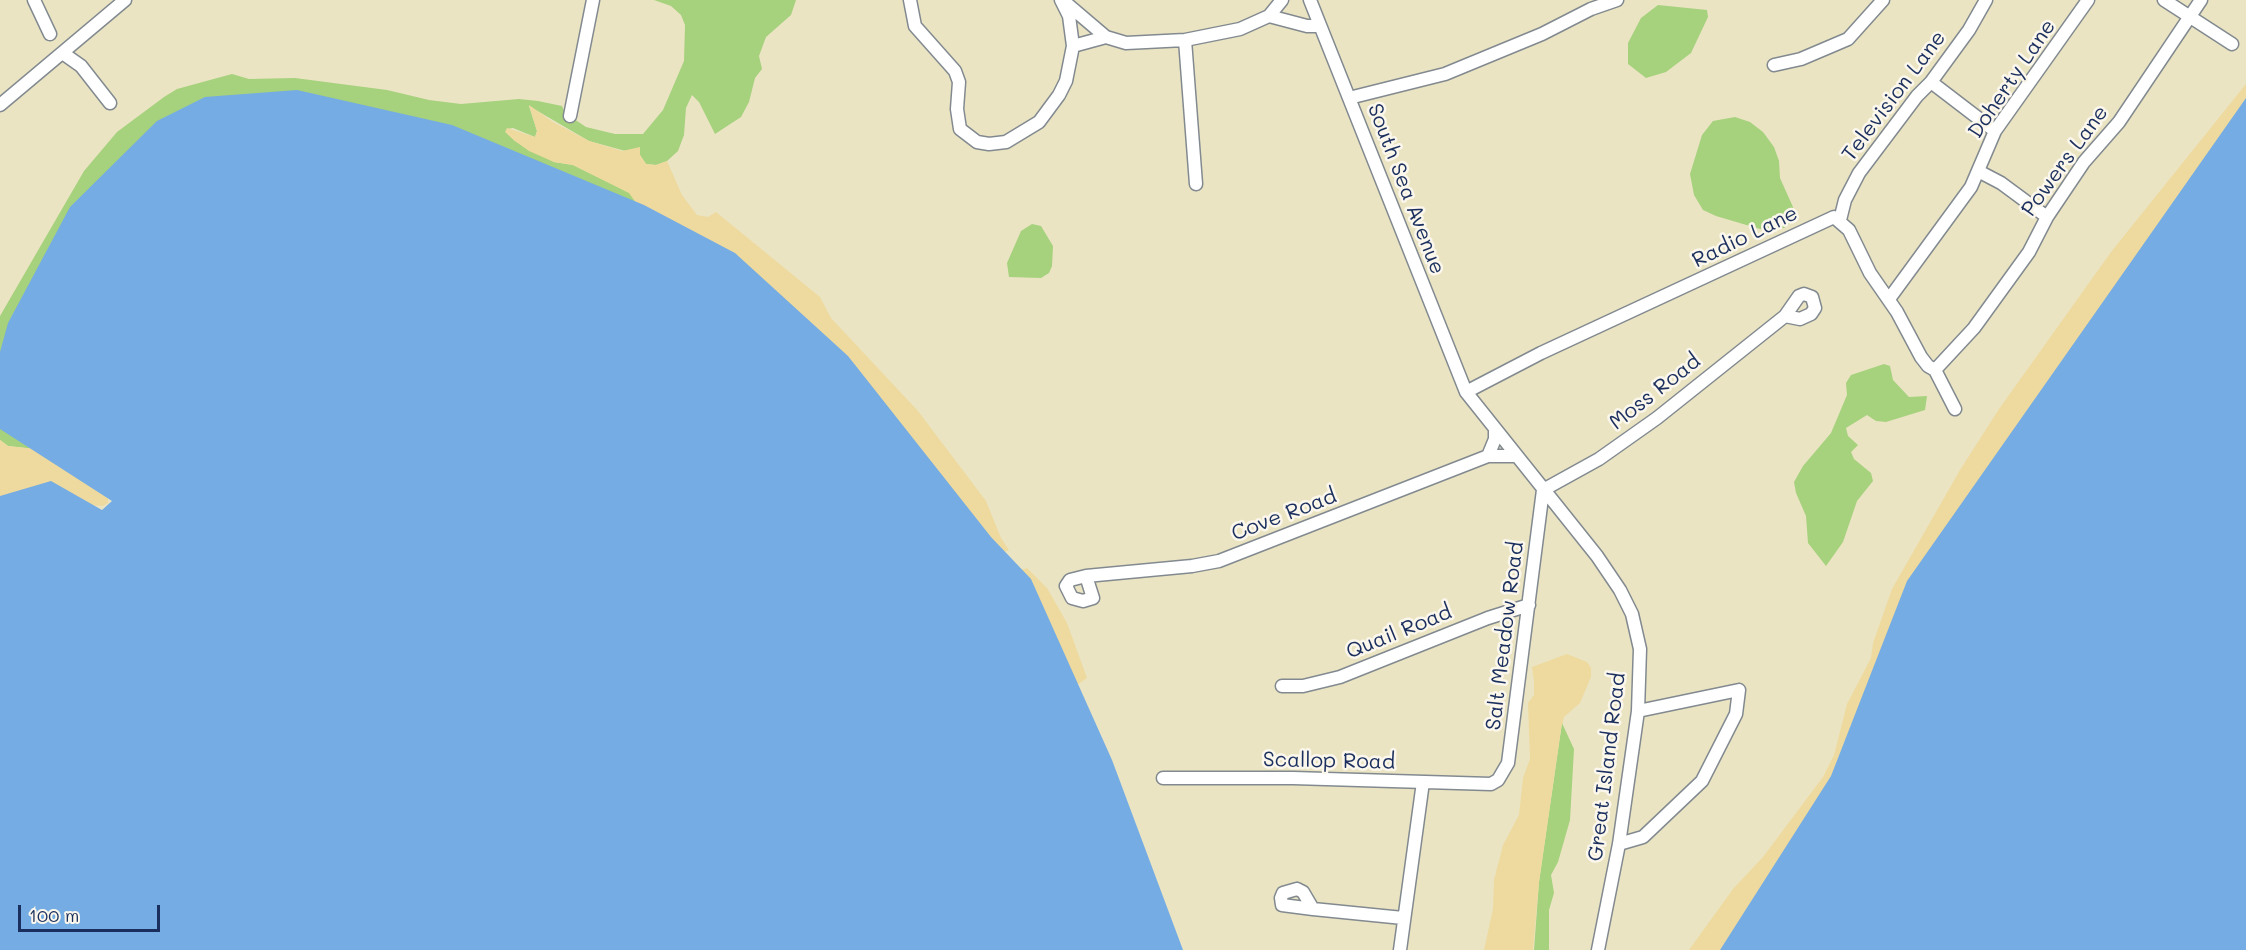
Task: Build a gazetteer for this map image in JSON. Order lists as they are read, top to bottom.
{
  "streets": {
    "street": [
      "Doherty Lane",
      "Television Lane",
      "Powers Lane",
      "South Sea Avenue",
      "Radio Lane",
      "Moss Road",
      "Cove Road",
      "Quail Road",
      "Salt Meadow Road",
      "Scallop Road",
      "Great Island Road"
    ]
  },
  "crossings": [
    ["Television Lane", "Radio Lane"],
    ["South Sea Avenue", "Radio Lane"],
    ["South Sea Avenue", "Great Island Road"],
    ["Radio Lane", "Great Island Road"],
    ["Moss Road", "Salt Meadow Road"],
    ["Moss Road", "Great Island Road"],
    ["Cove Road", "Great Island Road"],
    ["Quail Road", "Salt Meadow Road"],
    ["Salt Meadow Road", "Scallop Road"],
    ["Salt Meadow Road", "Great Island Road"]
  ],
  "scale_bar": "100 m"
}
